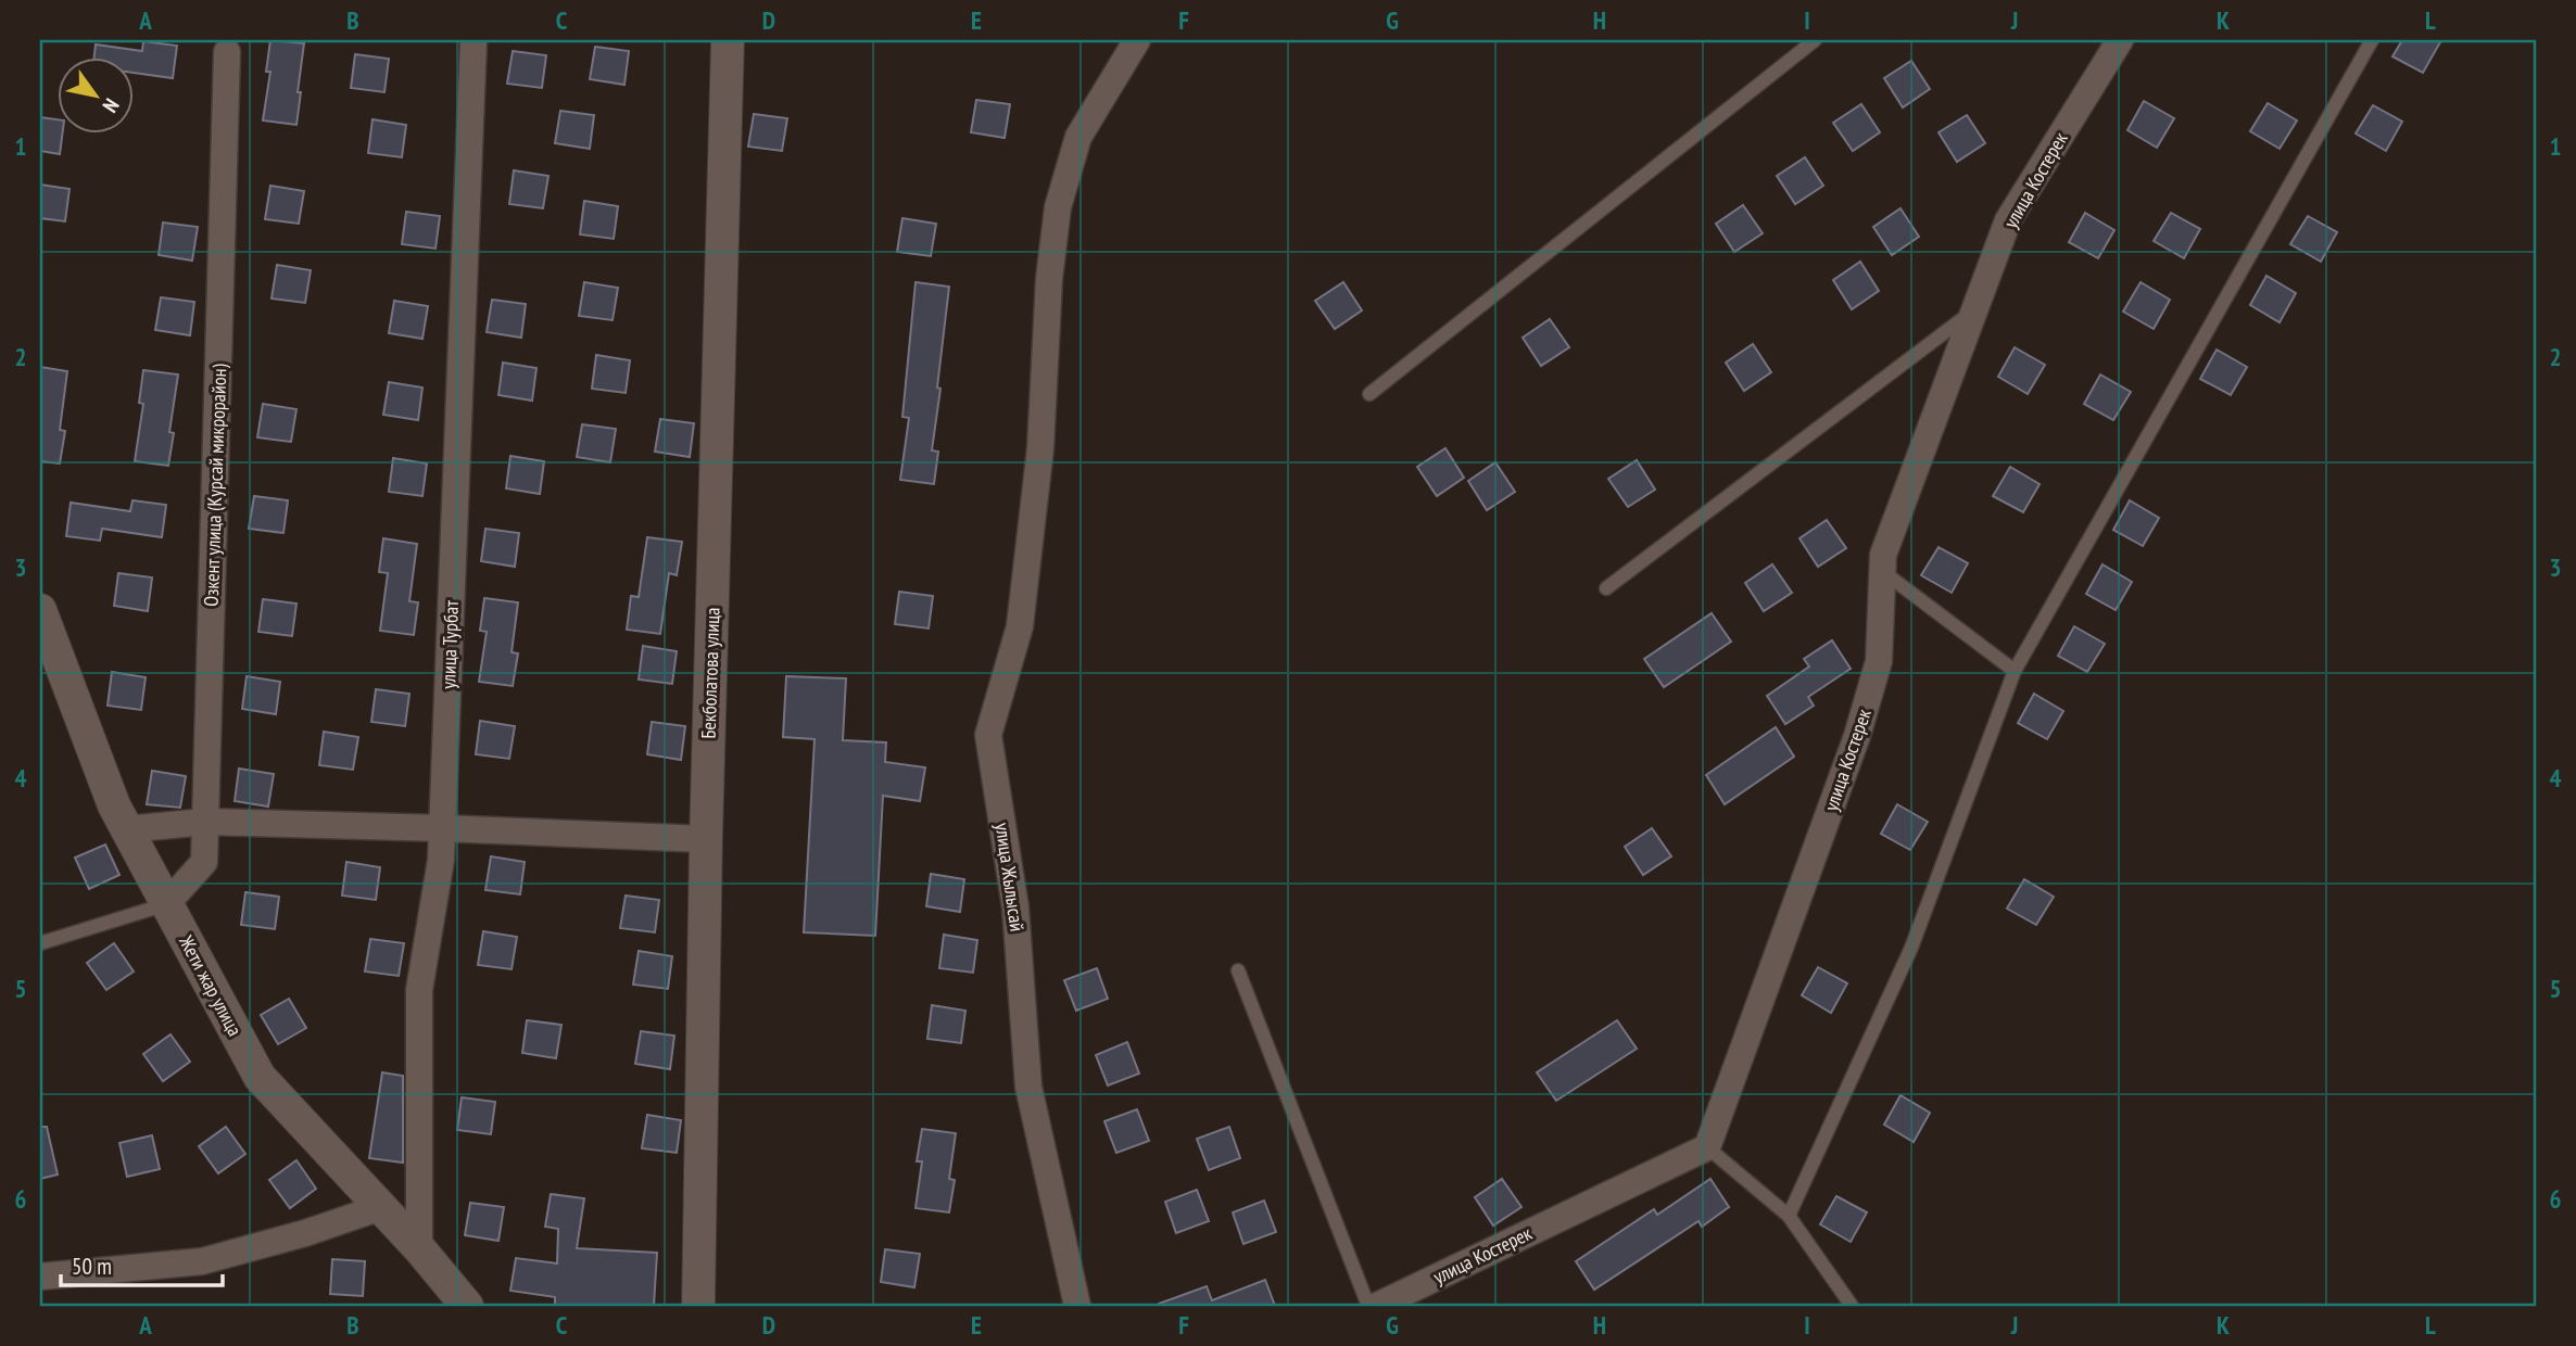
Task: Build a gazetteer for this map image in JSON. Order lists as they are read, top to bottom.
{
  "streets": {
    "street": [
      "улица Костерек",
      "Озкент улица (Курсай микрорайон)",
      "улица Турбат",
      "Бекболатова улица",
      "улица Жылысай",
      "Жети жар улица"
    ]
  },
  "crossings": [
    ["Озкент улица (Курсай микрорайон)", "Жети жар улица"],
    ["улица Турбат", "Жети жар улица"]
  ],
  "scale_bar": "50 m",
  "north": "bottom right",
  "grid": {
    "columns": [
      "A",
      "B",
      "C",
      "D",
      "E",
      "F",
      "G",
      "H",
      "I",
      "J",
      "K",
      "L"
    ],
    "rows": [
      "1",
      "2",
      "3",
      "4",
      "5",
      "6"
    ]
  }
}
